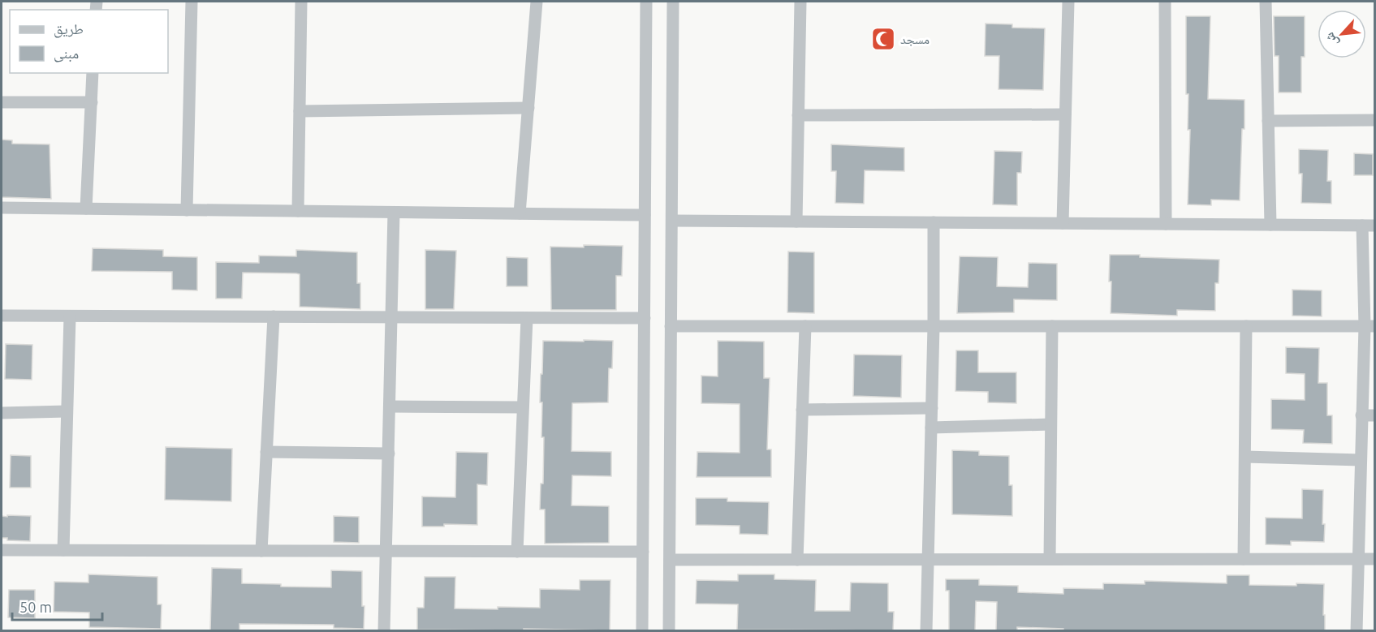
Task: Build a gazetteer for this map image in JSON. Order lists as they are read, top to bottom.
{
  "places": {
    "mosque": ["مسجد"]
  },
  "legend": ["طريق", "مبنى"],
  "scale_bar": "50 m",
  "north": "bottom left"
}
